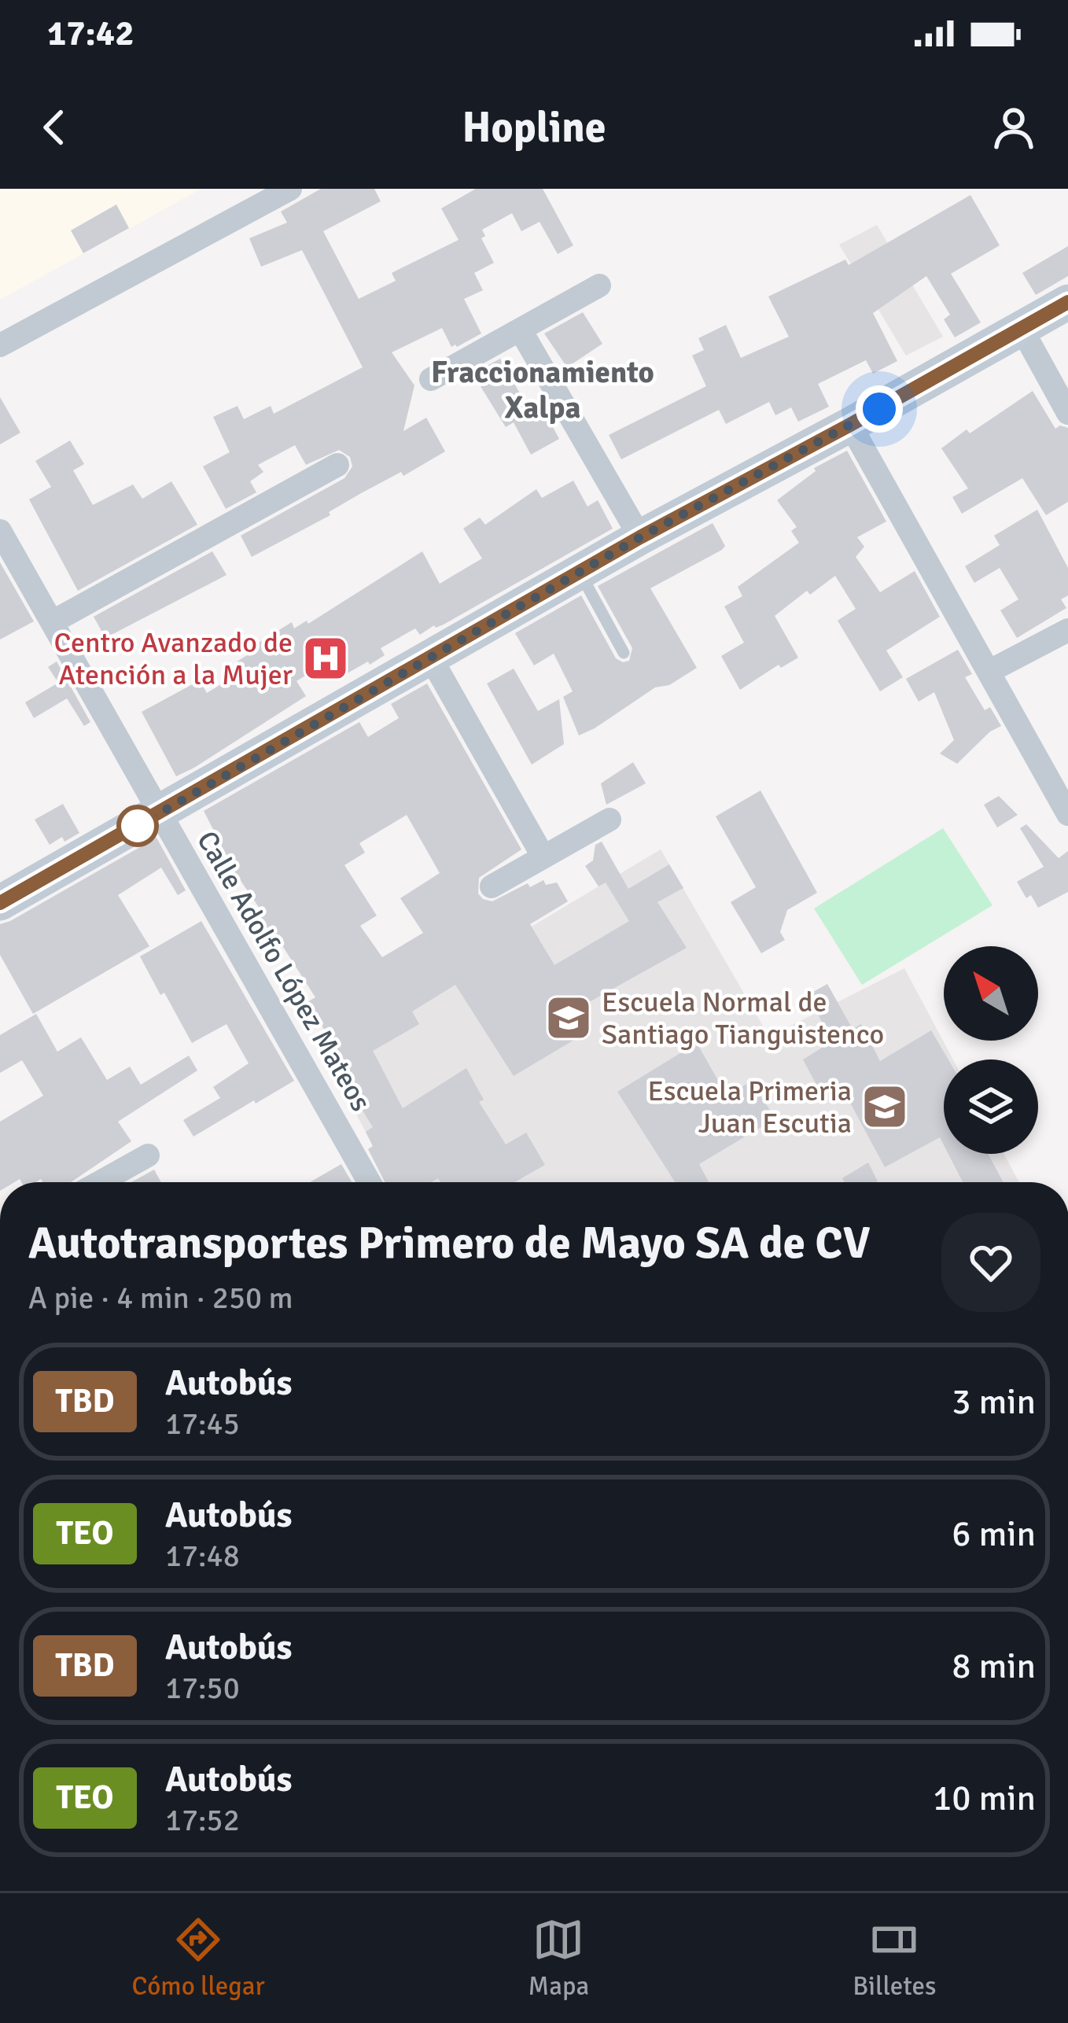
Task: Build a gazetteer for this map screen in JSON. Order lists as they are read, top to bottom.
{
  "streets": {
    "street": ["Calle Adolfo López Mateos"]
  },
  "districts": ["Fraccionamiento Xalpa"],
  "places": {
    "hospital": ["Centro Avanzado de Atención a la Mujer"],
    "school or university": ["Escuela Normal de Santiago Tianguistenco", "Escuela Primeria Juan Escutia"]
  },
  "lines": ["bus line TBD"],
  "north": "top left",
  "page": {
    "status": "17:42",
    "header": "Hopline",
    "heading": ["Autotransportes Primero de Mayo SA de CV", "A pie · 4 min · 250 m"],
    "list": [
      {
        "mark": "TBD",
        "name": "Autobús",
        "note": "17:45",
        "value": "3 min"
      },
      {
        "mark": "TEO",
        "name": "Autobús",
        "note": "17:48",
        "value": "6 min"
      },
      {
        "mark": "TBD",
        "name": "Autobús",
        "note": "17:50",
        "value": "8 min"
      },
      {
        "mark": "TEO",
        "name": "Autobús",
        "note": "17:52",
        "value": "10 min"
      }
    ],
    "tabs": ["Cómo llegar", "Mapa", "Billetes"]
  }
}
